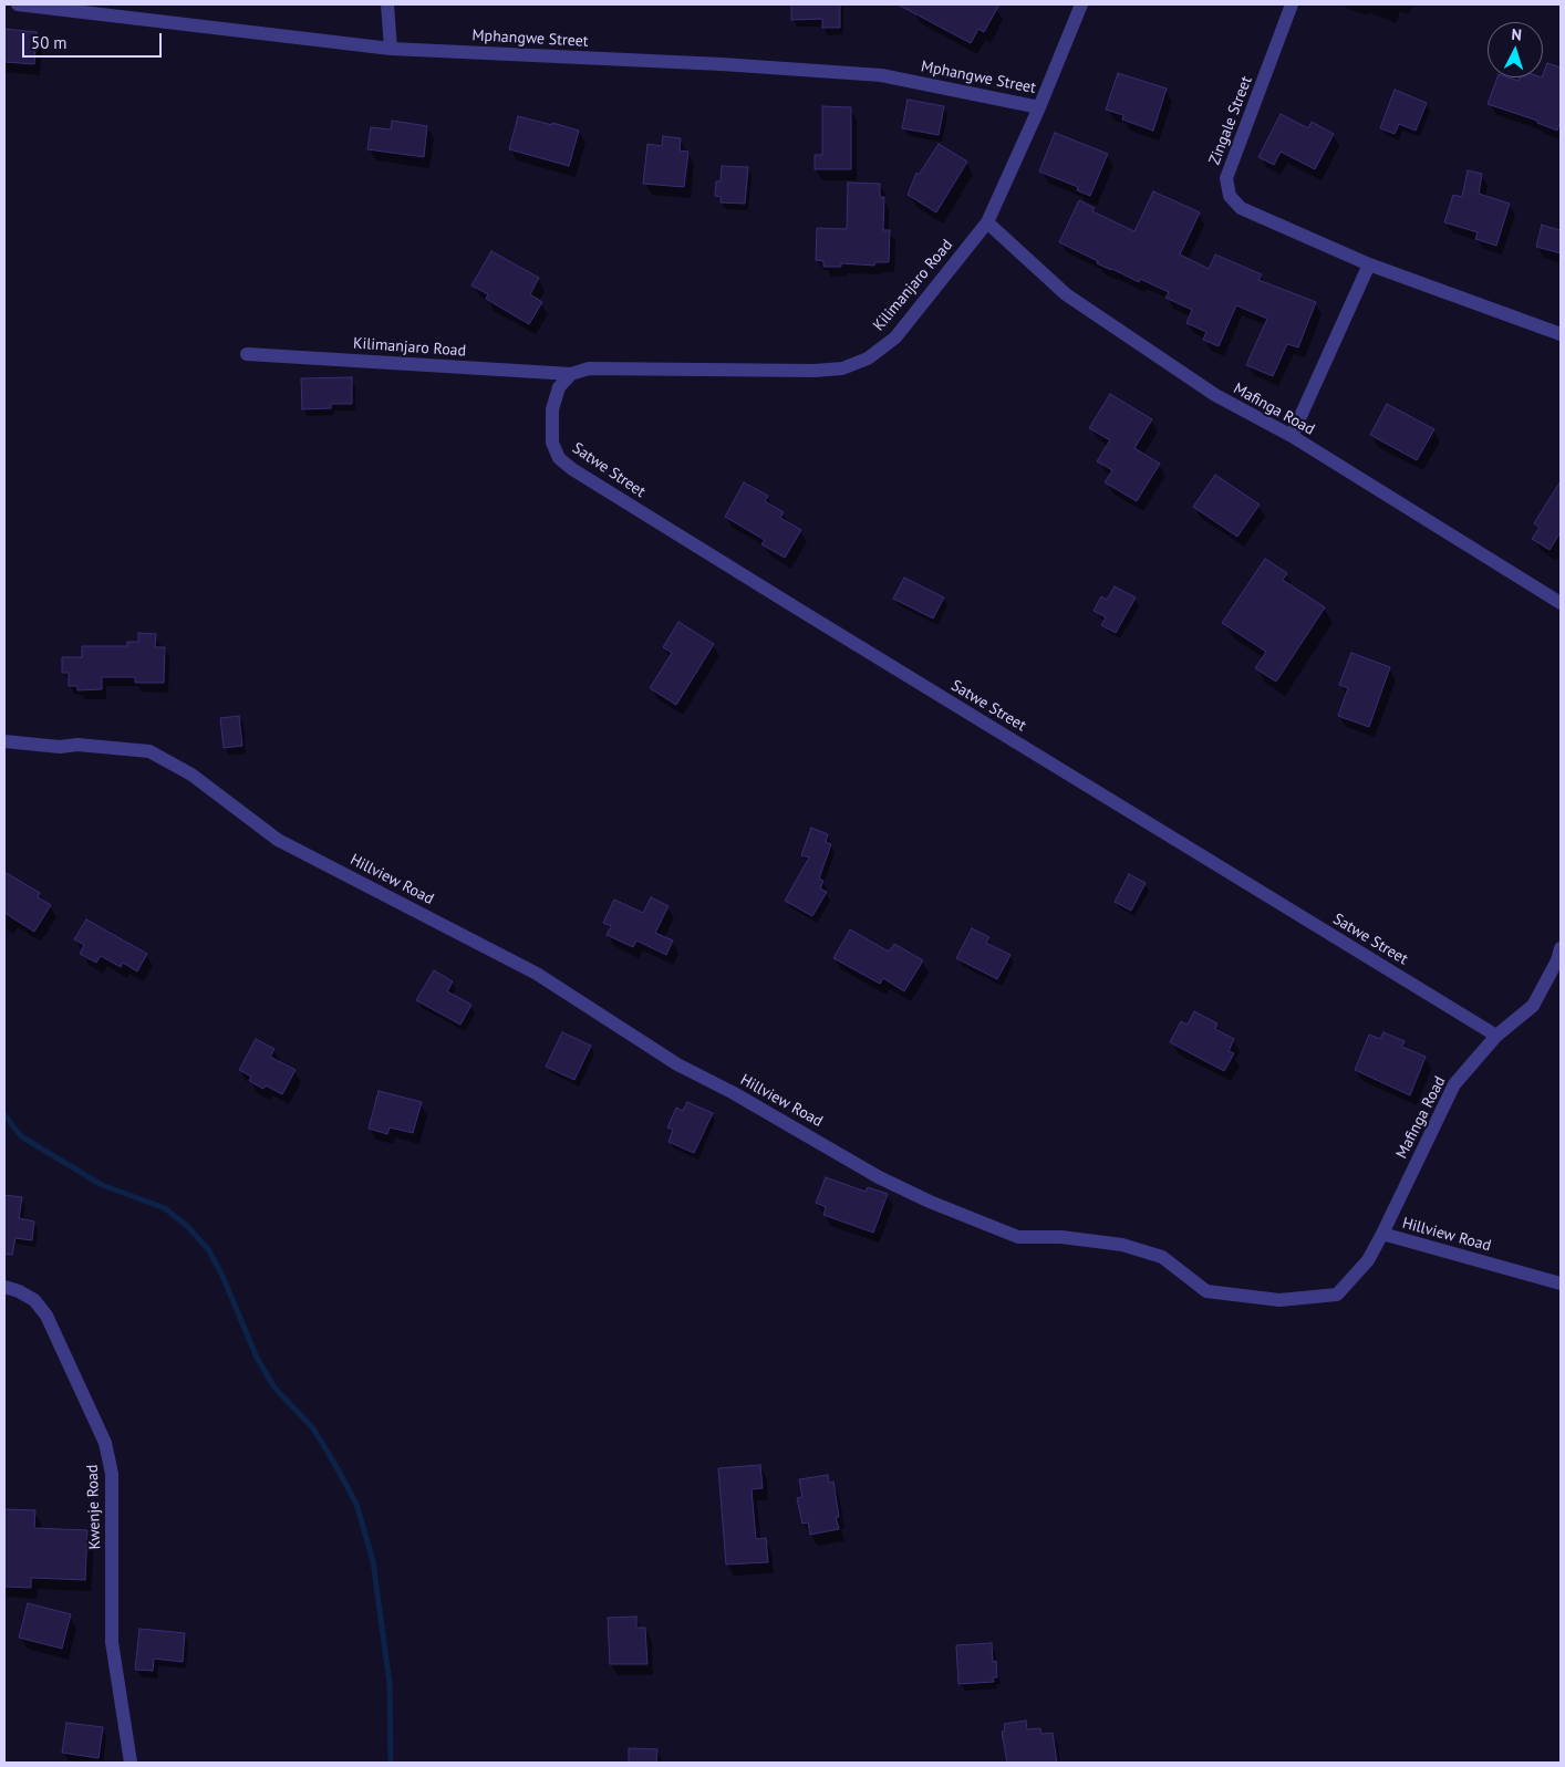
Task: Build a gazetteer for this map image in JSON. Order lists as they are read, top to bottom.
{
  "streets": {
    "street": [
      "Mphangwe Street",
      "Zingale Street",
      "Kilimanjaro Road",
      "Mafinga Road",
      "Satwe Street",
      "Hillview Road",
      "Kwenje Road"
    ]
  },
  "crossings": [
    ["Mphangwe Street", "Kilimanjaro Road"],
    ["Kilimanjaro Road", "Mafinga Road"],
    ["Kilimanjaro Road", "Satwe Street"],
    ["Mafinga Road", "Satwe Street"],
    ["Mafinga Road", "Hillview Road"]
  ],
  "scale_bar": "50 m",
  "north": "top"
}
